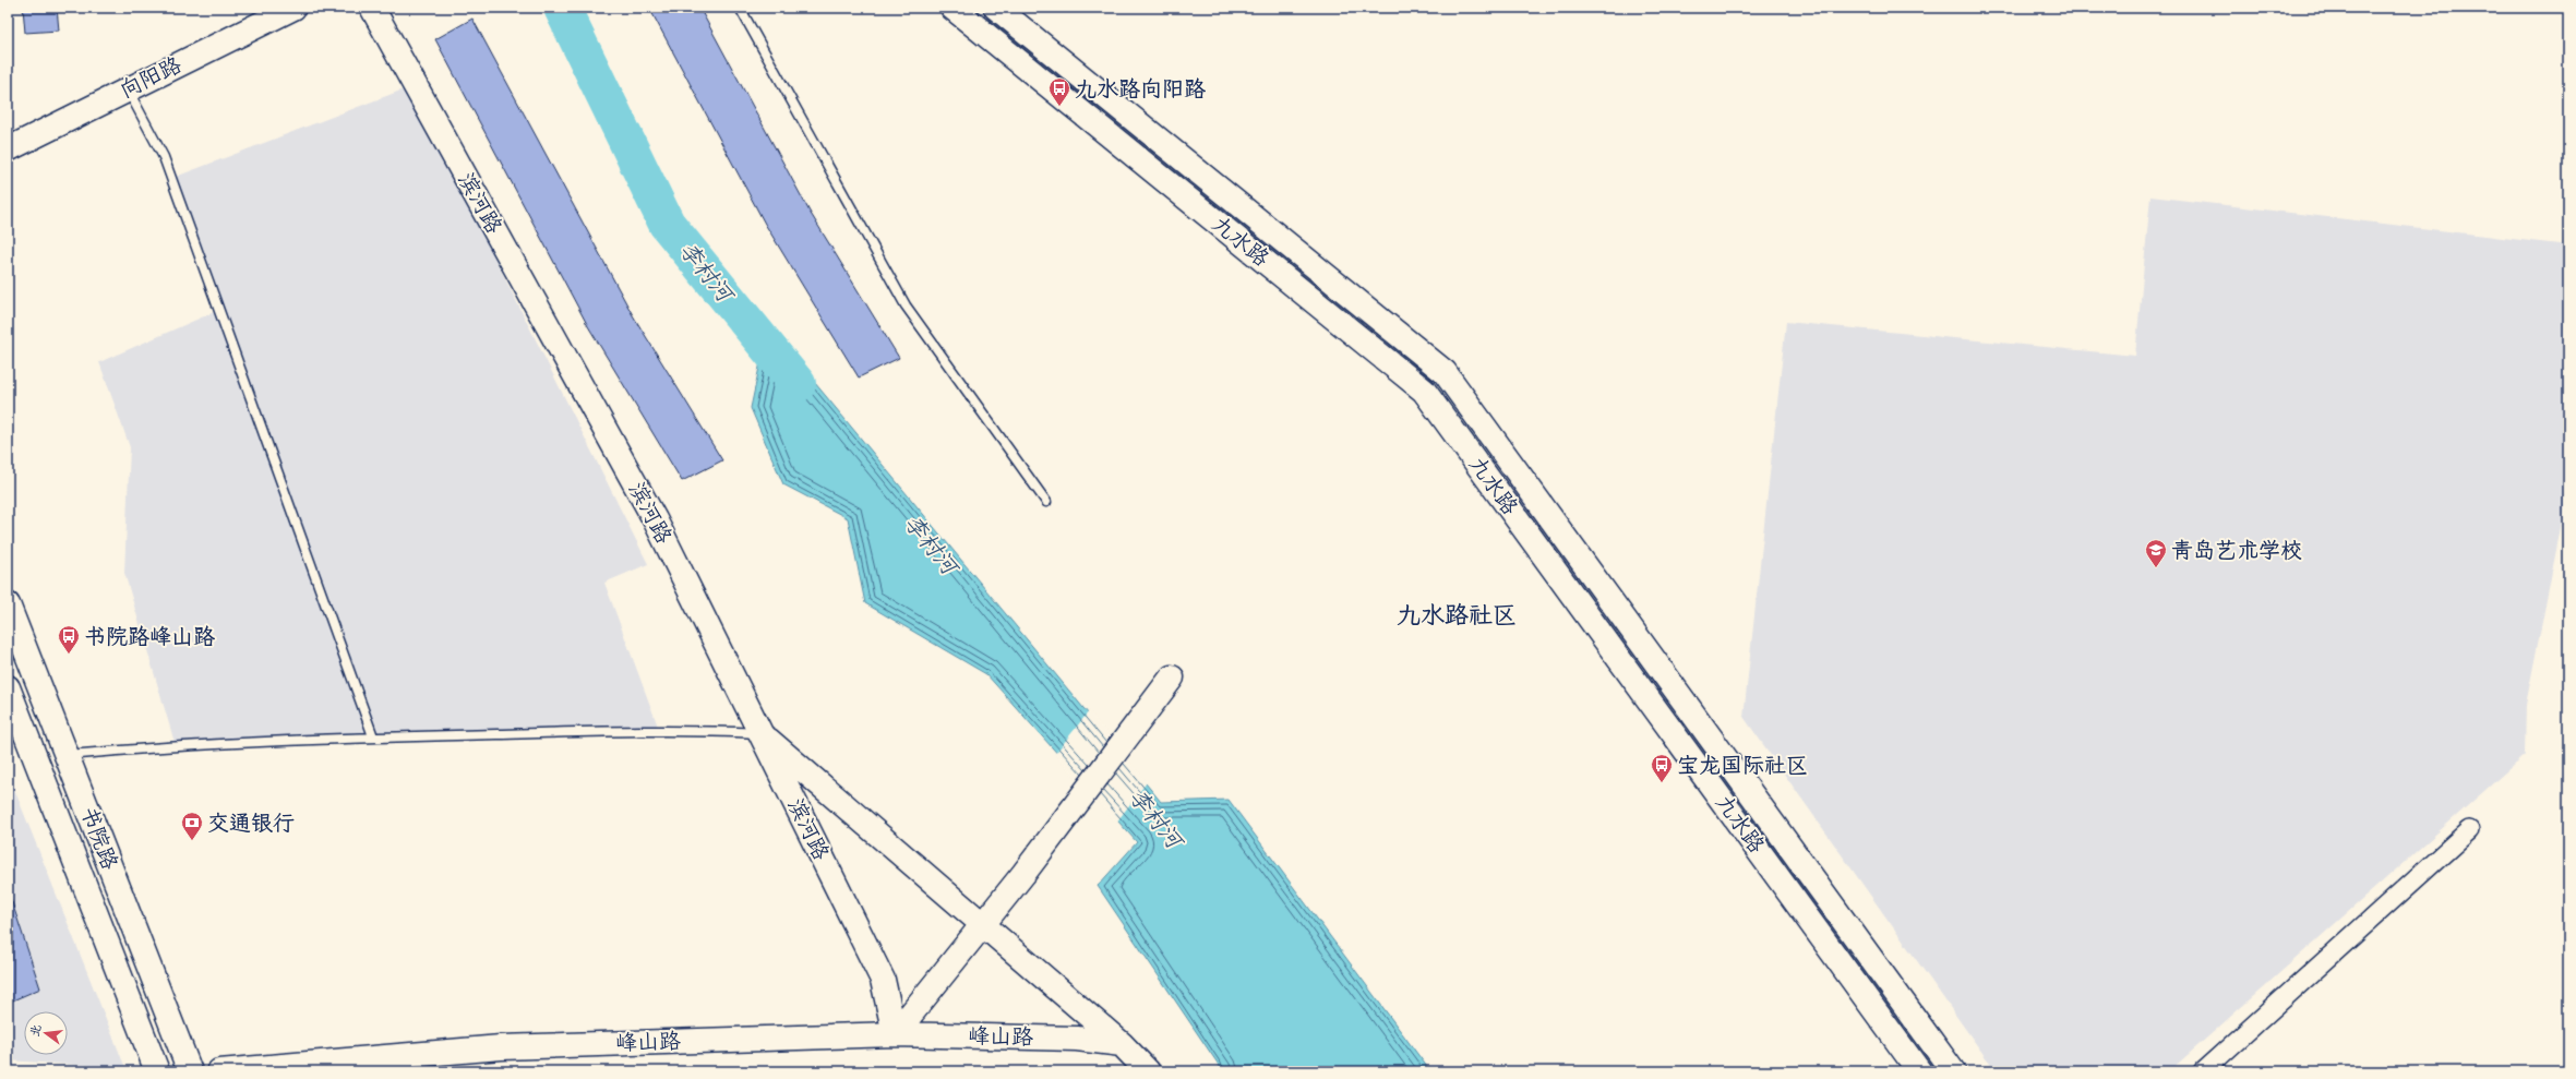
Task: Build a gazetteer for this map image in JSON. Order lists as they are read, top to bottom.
{
  "streets": {
    "main road": [
      "向阳路",
      "滨河路",
      "九水路",
      "书院路",
      "峰山路"
    ]
  },
  "crossings": [
    ["滨河路", "峰山路"]
  ],
  "districts": ["九水路社区"],
  "water": ["李村河"],
  "places": {
    "bus stop": ["九水路向阳路", "书院路峰山路", "宝龙国际社区"],
    "school or university": ["青岛艺术学校"],
    "bank": ["交通银行"]
  },
  "north": "left"
}
